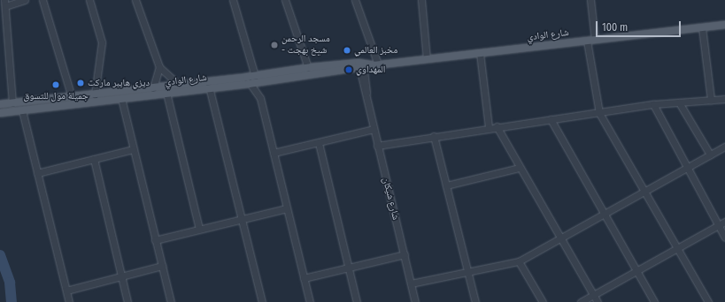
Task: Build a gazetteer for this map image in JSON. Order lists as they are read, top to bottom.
{
  "streets": {
    "main road": ["شارع الوادي"],
    "street": ["شارع شيكان"]
  },
  "crossings": [
    ["شارع الوادي", "شارع شيكان"]
  ],
  "places": [
    "مسجد الرحمن - شيخ بهجت",
    "مخبز العالمي",
    "المهداوي",
    "ديزي هايبر ماركت",
    "جميلة مول للتسوق"
  ],
  "scale_bar": "100 m"
}
